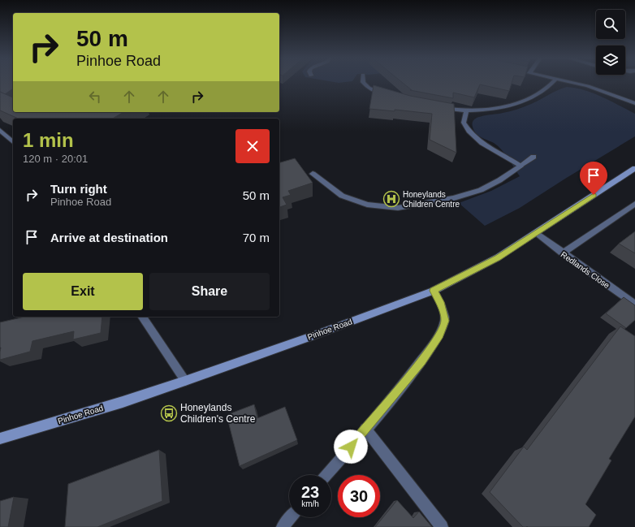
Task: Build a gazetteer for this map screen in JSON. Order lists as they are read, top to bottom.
{
  "streets": {
    "main road": ["Pinhoe Road"],
    "street": ["Redlands Close"]
  },
  "crossings": [
    ["Redlands Close", "Pinhoe Road"]
  ],
  "places": {
    "hospital": ["Honeylands Children Centre"],
    "bus stop": ["Honeylands Children's Centre"]
  },
  "page": {
    "turn": ["50 m", "Pinhoe Road"],
    "heading": ["1 min", "120 m · 20:01"],
    "list": [
      {
        "name": "Turn right",
        "note": "Pinhoe Road",
        "value": "50 m"
      },
      {
        "name": "Arrive at destination",
        "value": "70 m"
      }
    ],
    "buttons": ["Exit", "Share"],
    "speed": "23 km/h",
    "limit": "30"
  }
}
